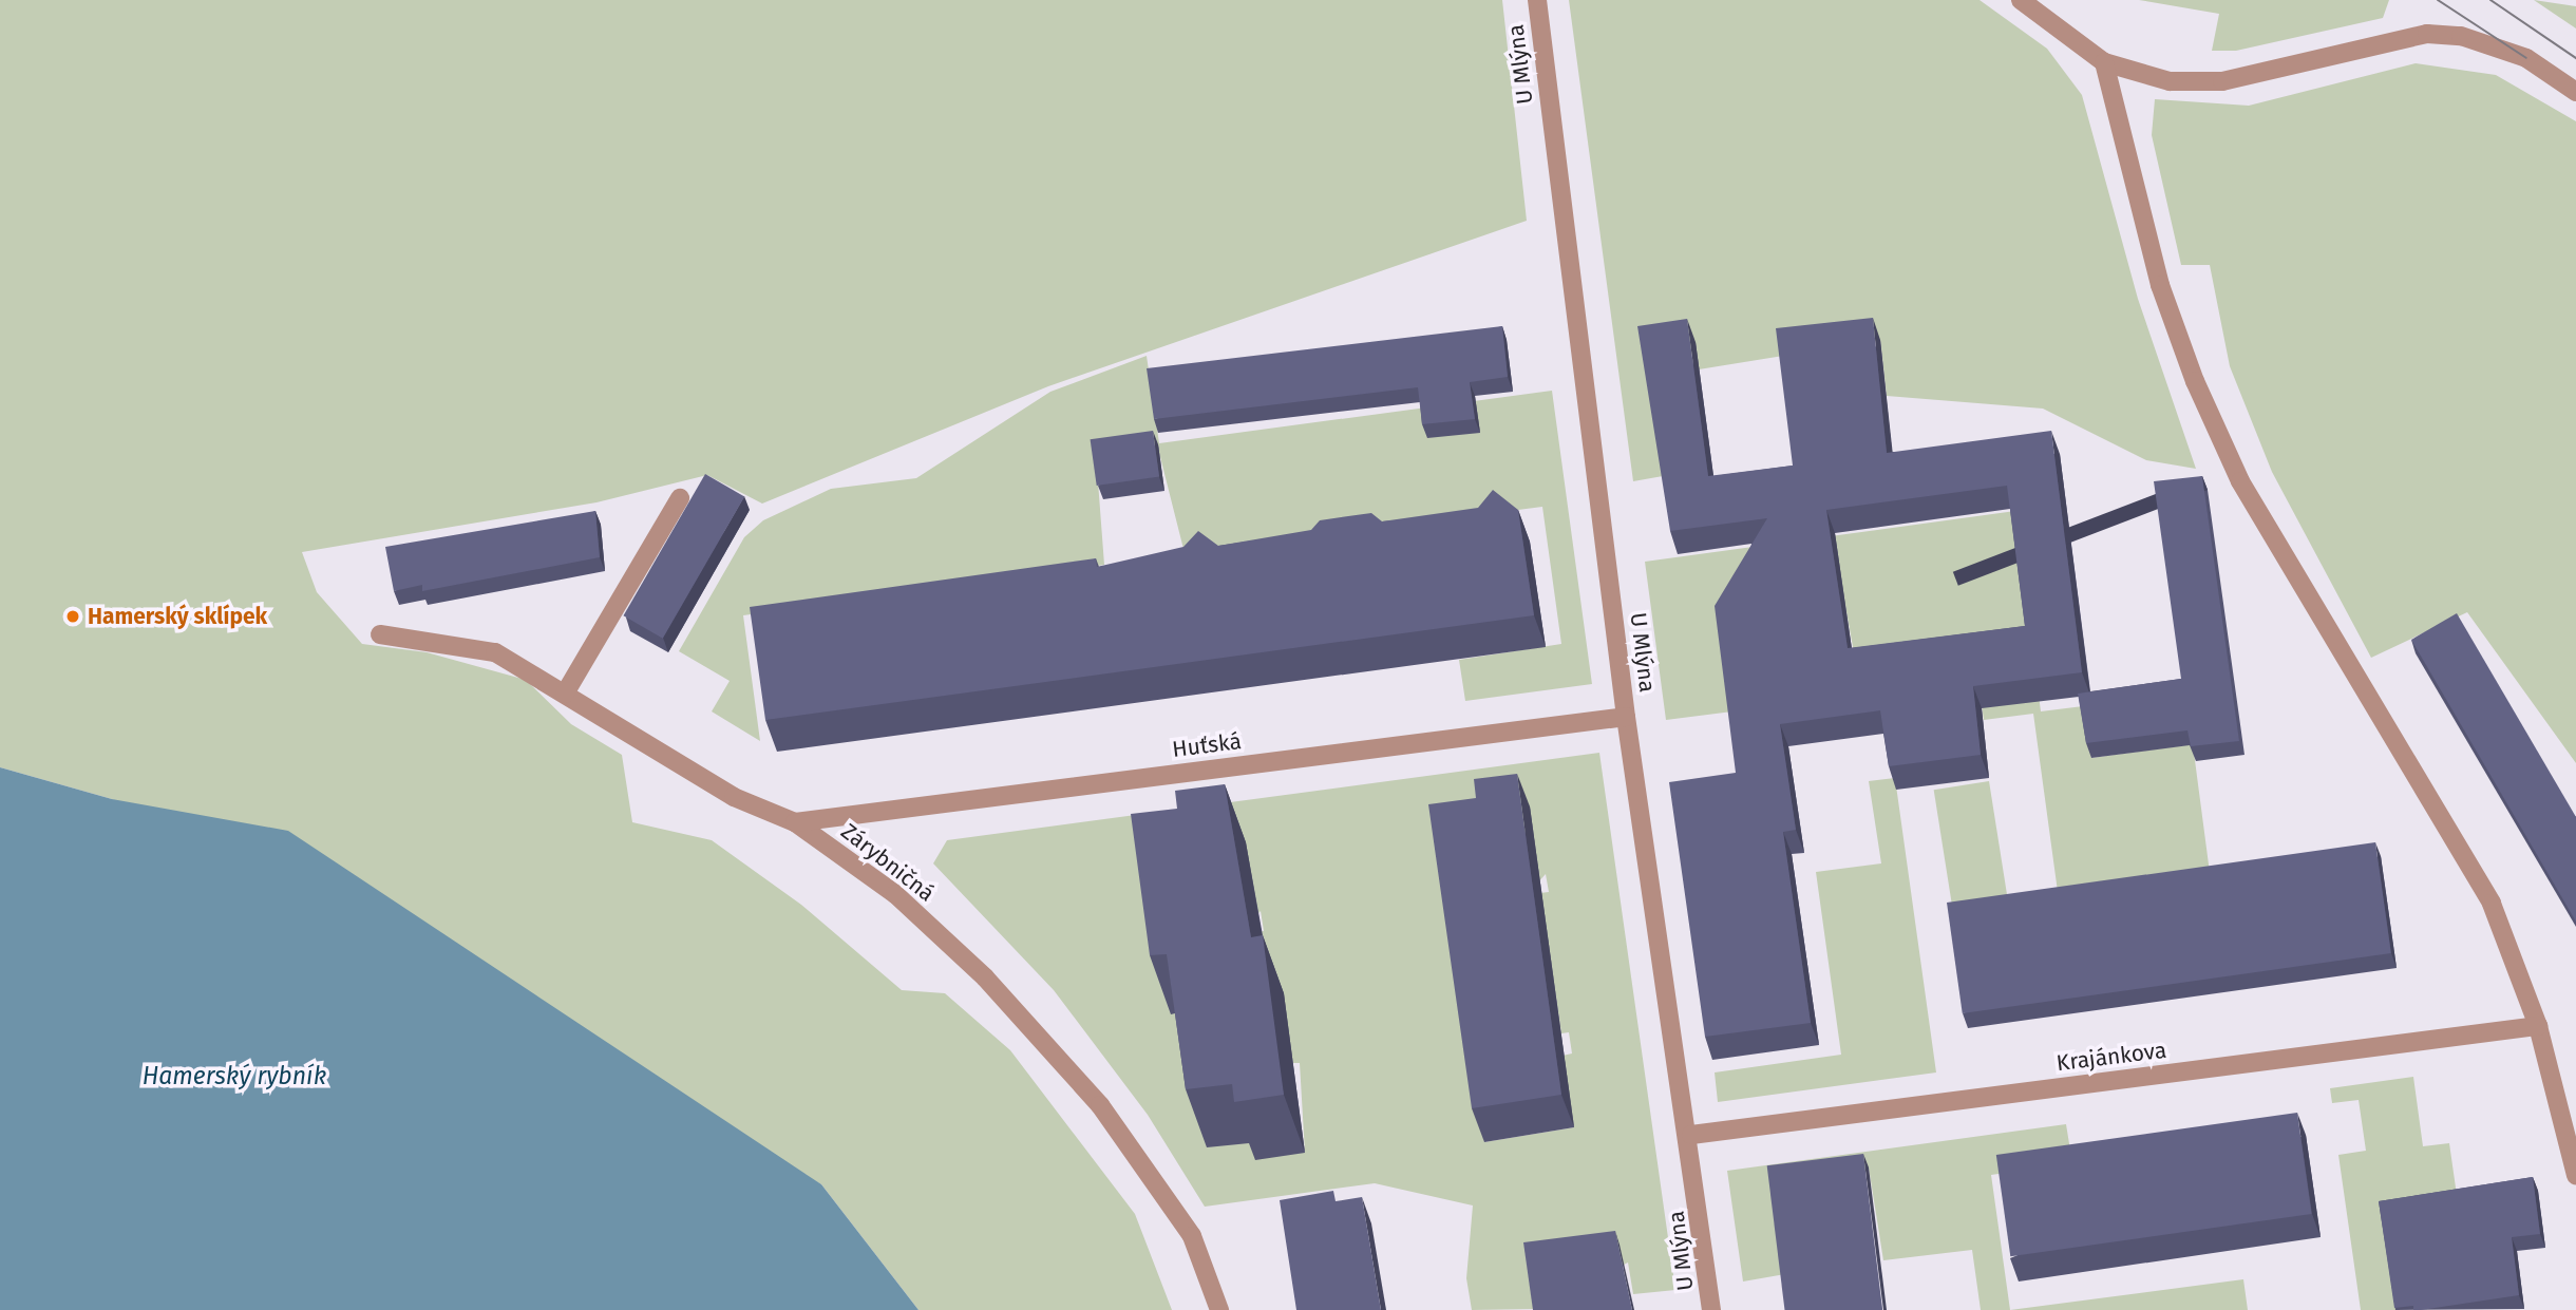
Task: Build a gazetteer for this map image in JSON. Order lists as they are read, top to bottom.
{
  "streets": {
    "street": [
      "U Mlýna",
      "Huťská",
      "Zárybničná",
      "Krajánkova"
    ]
  },
  "crossings": [
    ["U Mlýna", "Huťská"],
    ["U Mlýna", "Krajánkova"],
    ["Huťská", "Zárybničná"]
  ],
  "water": ["Hamerský rybník"],
  "places": ["Hamerský sklípek"]
}
